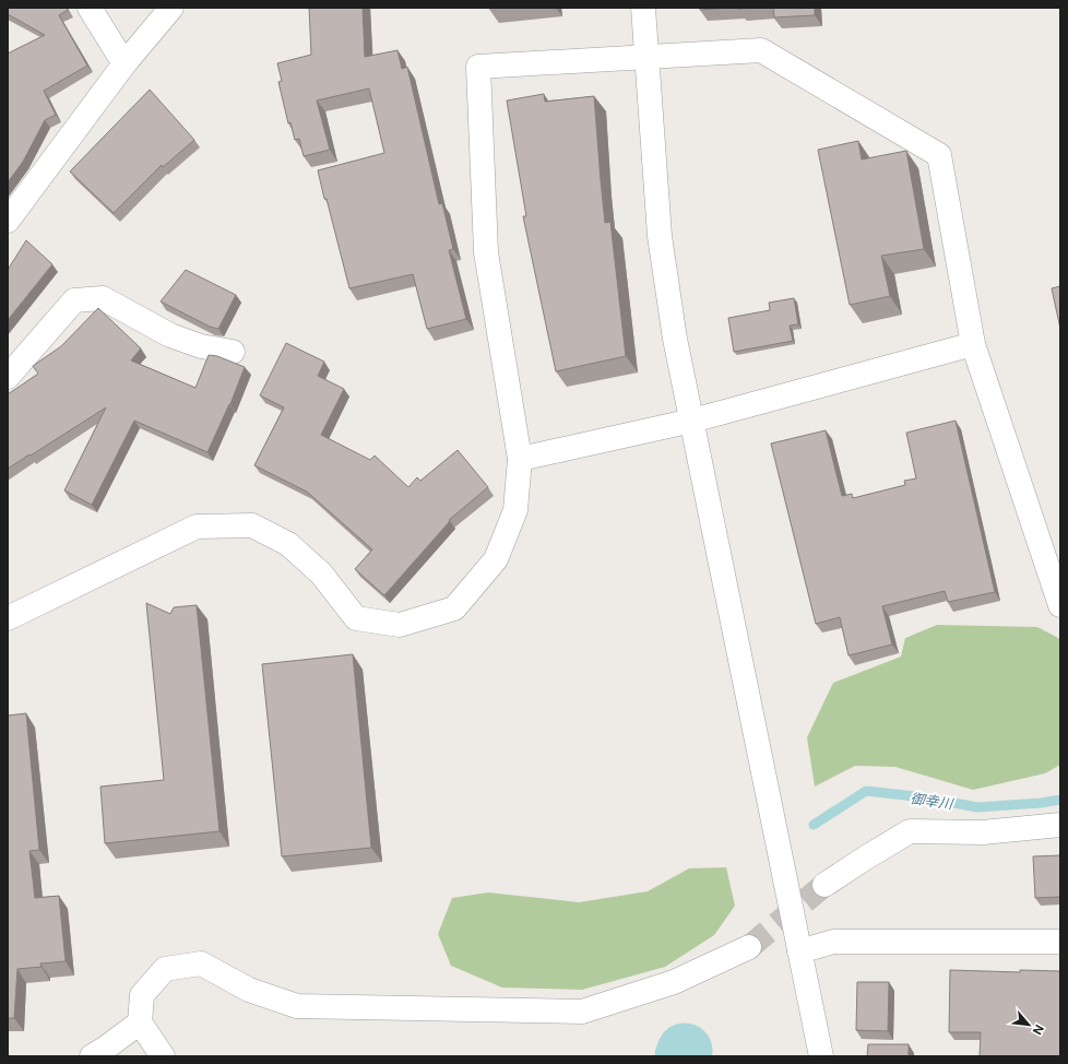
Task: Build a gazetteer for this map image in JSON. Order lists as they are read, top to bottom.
{
  "water": ["御幸川"],
  "north": "bottom right"
}
